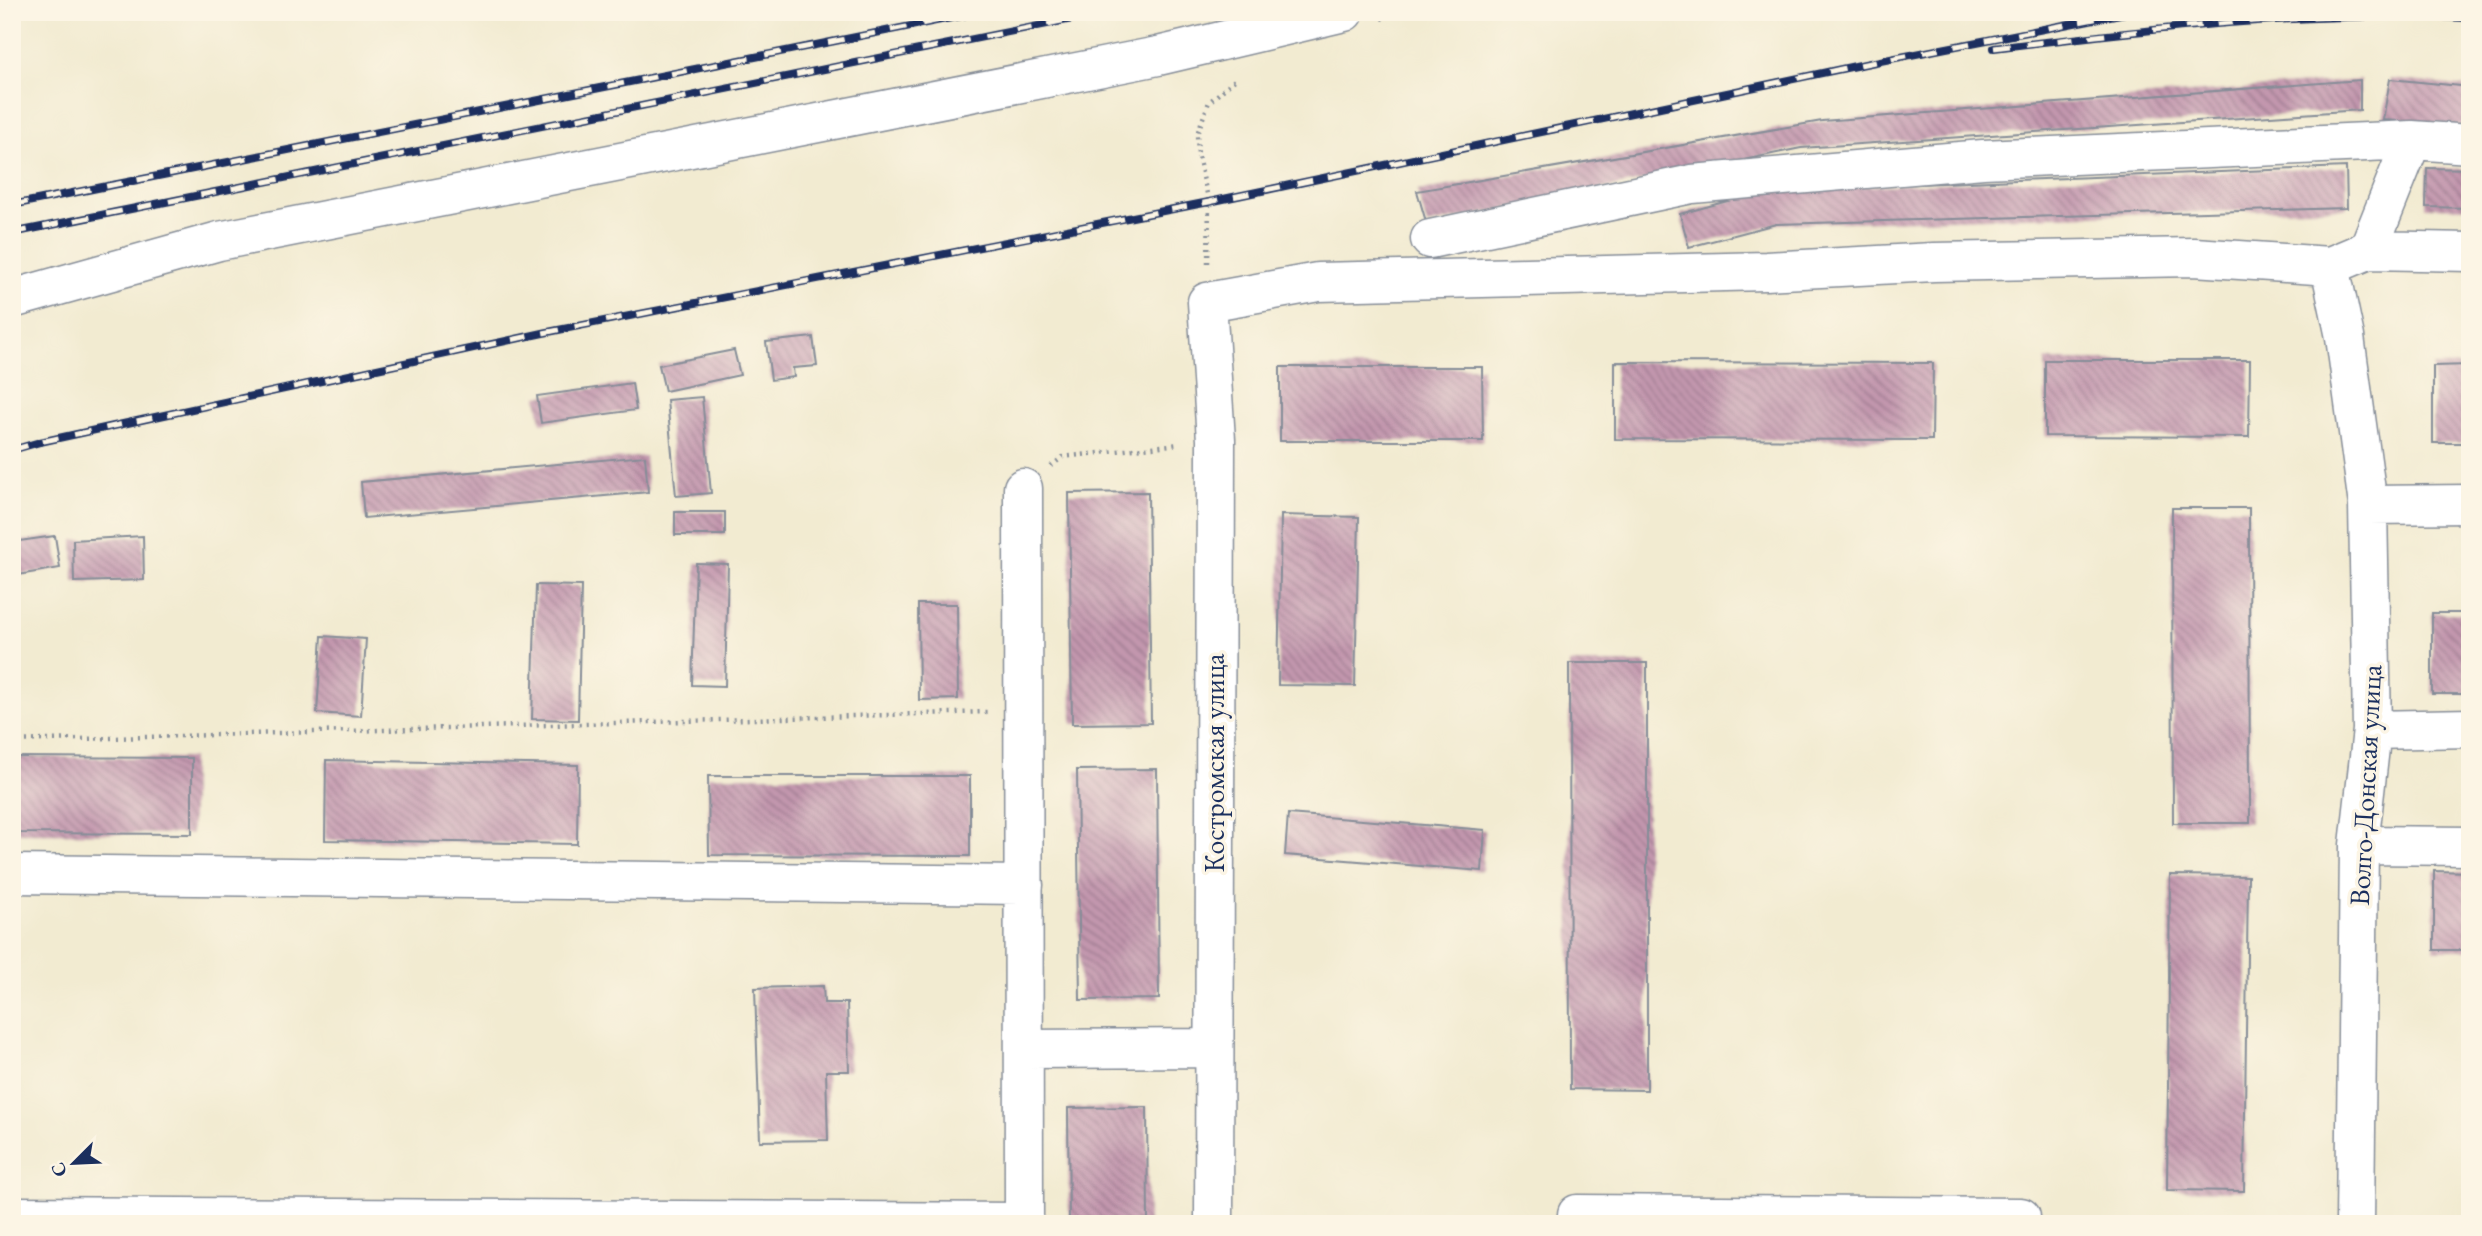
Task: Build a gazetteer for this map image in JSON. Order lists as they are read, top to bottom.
{
  "streets": {
    "street": ["Костромская улица", "Волго-Донская улица"]
  },
  "north": "bottom left"
}
